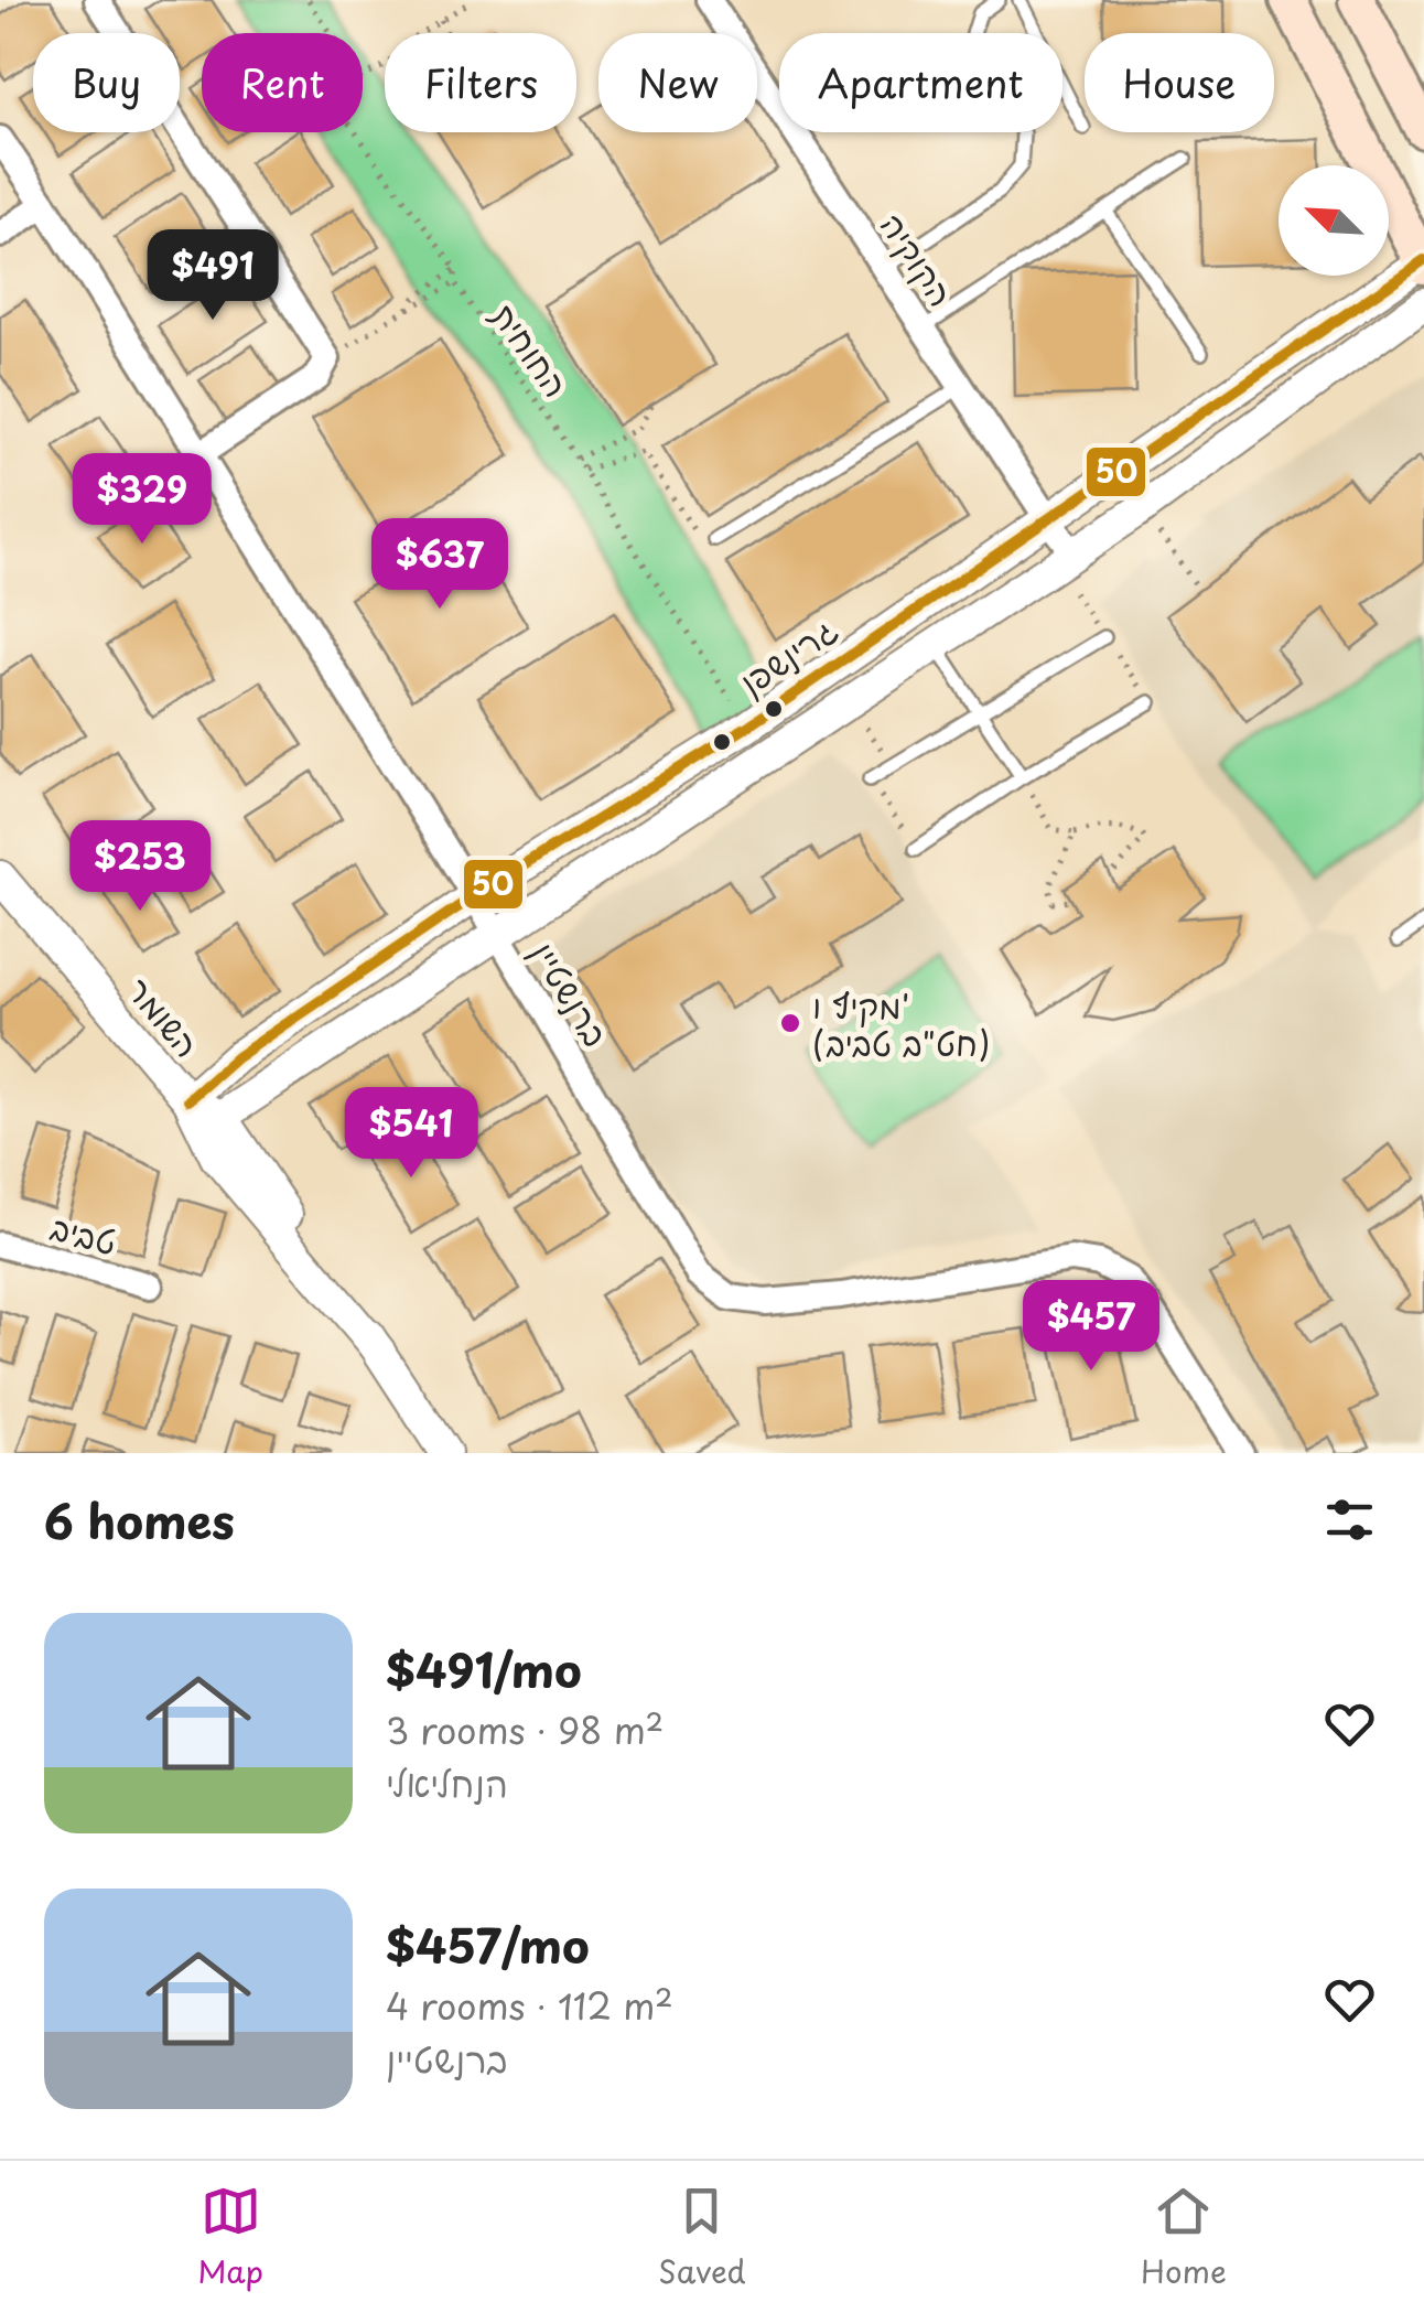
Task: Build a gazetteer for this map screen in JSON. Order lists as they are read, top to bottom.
{
  "streets": {
    "street": [
      "הקוקיה",
      "גרינשפן",
      "ברנשטיין",
      "השומר",
      "טביב"
    ],
    "path": ["החוחית"]
  },
  "crossings": [
    ["הקוקיה", "גרינשפן"],
    ["החוחית", "גרינשפן"],
    ["גרינשפן", "ברנשטיין"],
    ["גרינשפן", "השומר"]
  ],
  "places": ["מקיף ו' (חט\"ב טביב)"],
  "lines": ["transit line 50"],
  "north": "top left",
  "page": {
    "chip": [
      "Buy",
      "Rent",
      "Filters",
      "New",
      "Apartment",
      "House"
    ],
    "price": [
      "$491",
      "$329",
      "$637",
      "$253",
      "$541",
      "$457"
    ],
    "heading": "6 homes",
    "list": [
      {
        "name": "$491/mo",
        "note": "3 rooms · 98 m² · הנחליאלי"
      },
      {
        "name": "$457/mo",
        "note": "4 rooms · 112 m² · ברנשטיין"
      }
    ],
    "tabs": ["Map", "Saved", "Home"]
  }
}
